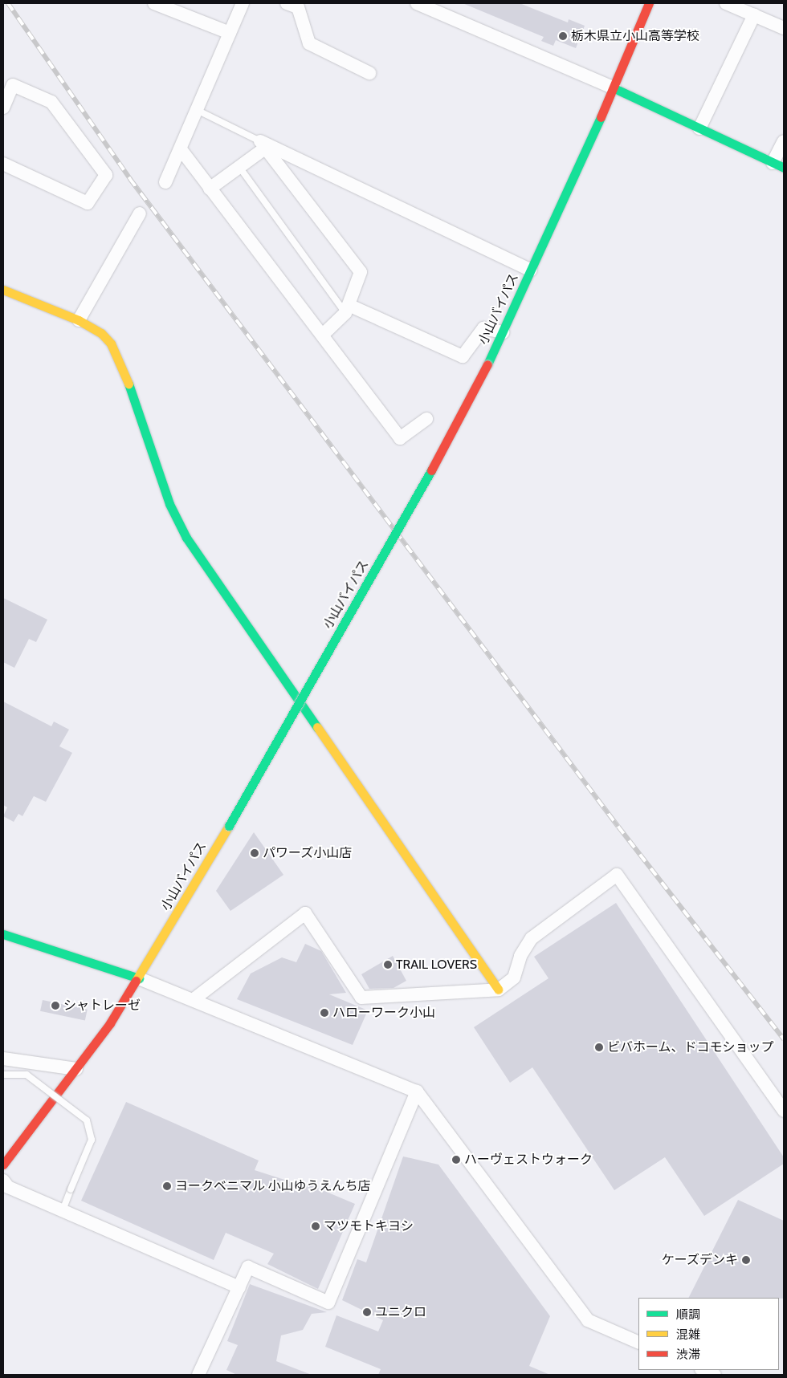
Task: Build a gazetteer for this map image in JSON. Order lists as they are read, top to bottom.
{
  "streets": {
    "main road": ["小山バイパス"]
  },
  "places": [
    "栃木県立小山高等学校",
    "パワーズ小山店",
    "TRAIL LOVERS",
    "シャトレーゼ",
    "ハローワーク小山",
    "ビバホーム、ドコモショップ",
    "ハーヴェストウォーク",
    "ヨークベニマル 小山ゆうえんち店",
    "マツモトキヨシ",
    "ケーズデンキ",
    "ユニクロ"
  ],
  "legend": ["順調", "混雑", "渋滞"]
}
